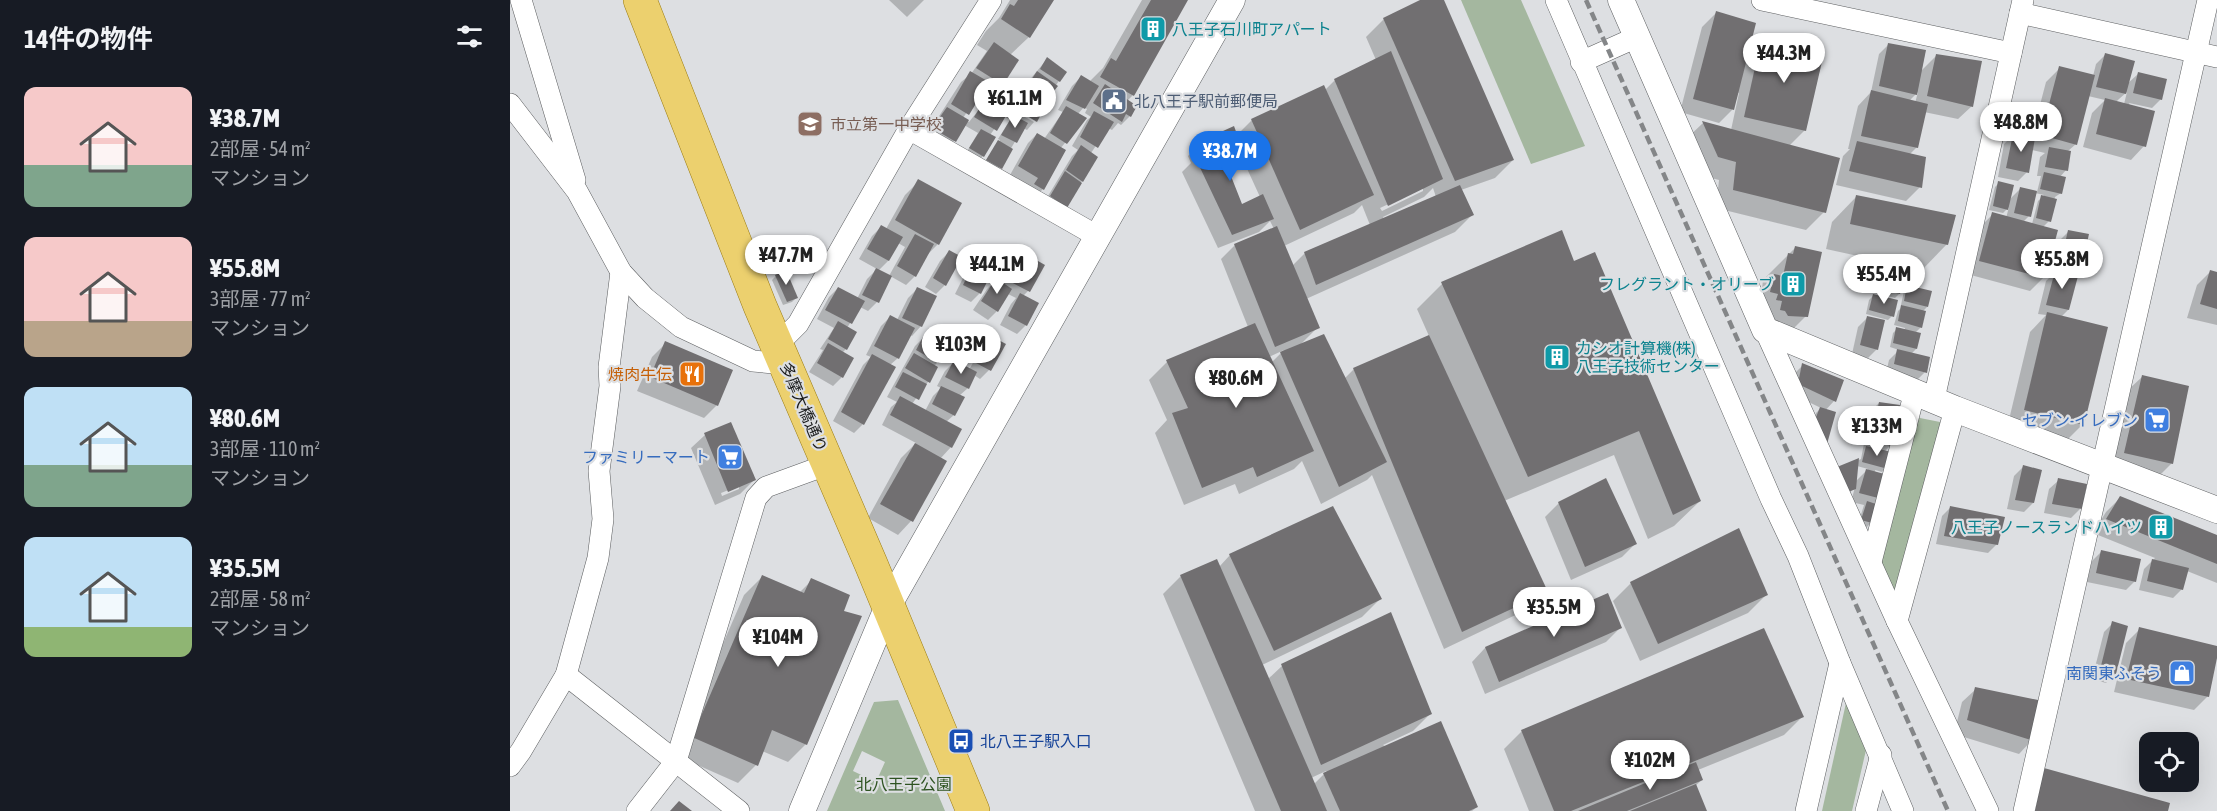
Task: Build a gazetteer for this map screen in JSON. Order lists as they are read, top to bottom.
{
  "streets": {
    "main road": ["多摩大橋通り"]
  },
  "parks": ["北八王子公園"],
  "places": {
    "building": [
      "八王子石川町アパート",
      "フレグラント・オリーブ",
      "カシオ計算機(株) 八王子技術センター",
      "八王子ノースランドハイツ"
    ],
    "public building": ["北八王子駅前郵便局"],
    "school or university": ["市立第一中学校"],
    "restaurant": ["焼肉牛伝"],
    "supermarket": ["セブン-イレブン", "ファミリーマート"],
    "shop": ["南関東ふそう"],
    "bus stop": ["北八王子駅入口"]
  },
  "page": {
    "heading": "14件の物件",
    "price": [
      "¥44.3M",
      "¥61.1M",
      "¥48.8M",
      "¥38.7M",
      "¥47.7M",
      "¥55.8M",
      "¥44.1M",
      "¥55.4M",
      "¥103M",
      "¥80.6M",
      "¥133M",
      "¥35.5M",
      "¥104M",
      "¥102M"
    ],
    "list": [
      {
        "name": "¥38.7M",
        "note": "2部屋 · 54 m² · マンション"
      },
      {
        "name": "¥55.8M",
        "note": "3部屋 · 77 m² · マンション"
      },
      {
        "name": "¥80.6M",
        "note": "3部屋 · 110 m² · マンション"
      },
      {
        "name": "¥35.5M",
        "note": "2部屋 · 58 m² · マンション"
      }
    ]
  }
}
